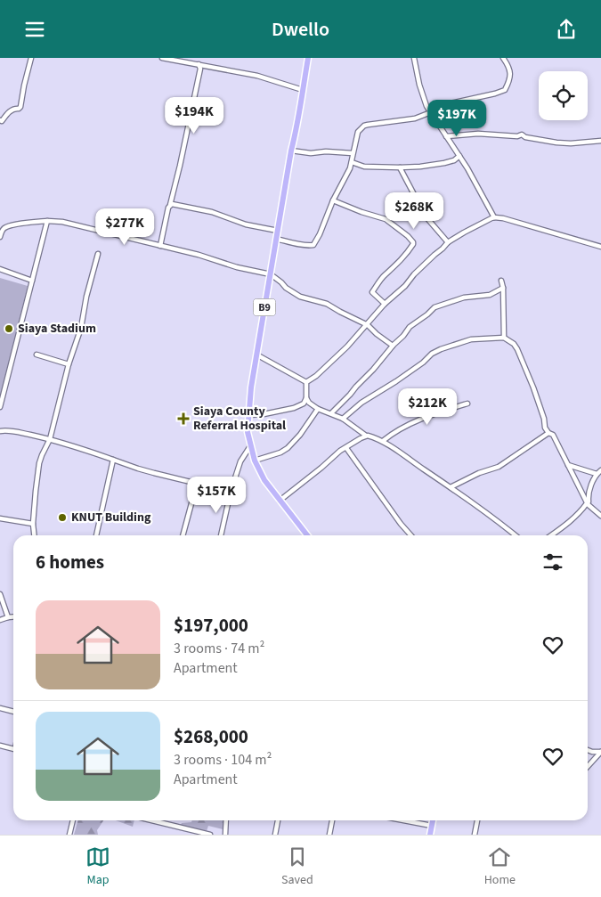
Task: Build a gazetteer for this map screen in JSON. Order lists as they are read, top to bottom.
{
  "streets": {
    "highway": ["B9"]
  },
  "places": {
    "other": ["Siaya Stadium", "KNUT Building"],
    "health": ["Siaya County Referral Hospital"]
  },
  "page": {
    "header": "Dwello",
    "price": [
      "$194K",
      "$197K",
      "$268K",
      "$277K",
      "$212K",
      "$157K"
    ],
    "heading": "6 homes",
    "list": [
      {
        "name": "$197,000",
        "note": "3 rooms · 74 m² · Apartment"
      },
      {
        "name": "$268,000",
        "note": "3 rooms · 104 m² · Apartment"
      }
    ],
    "tabs": ["Map", "Saved", "Home"]
  }
}
